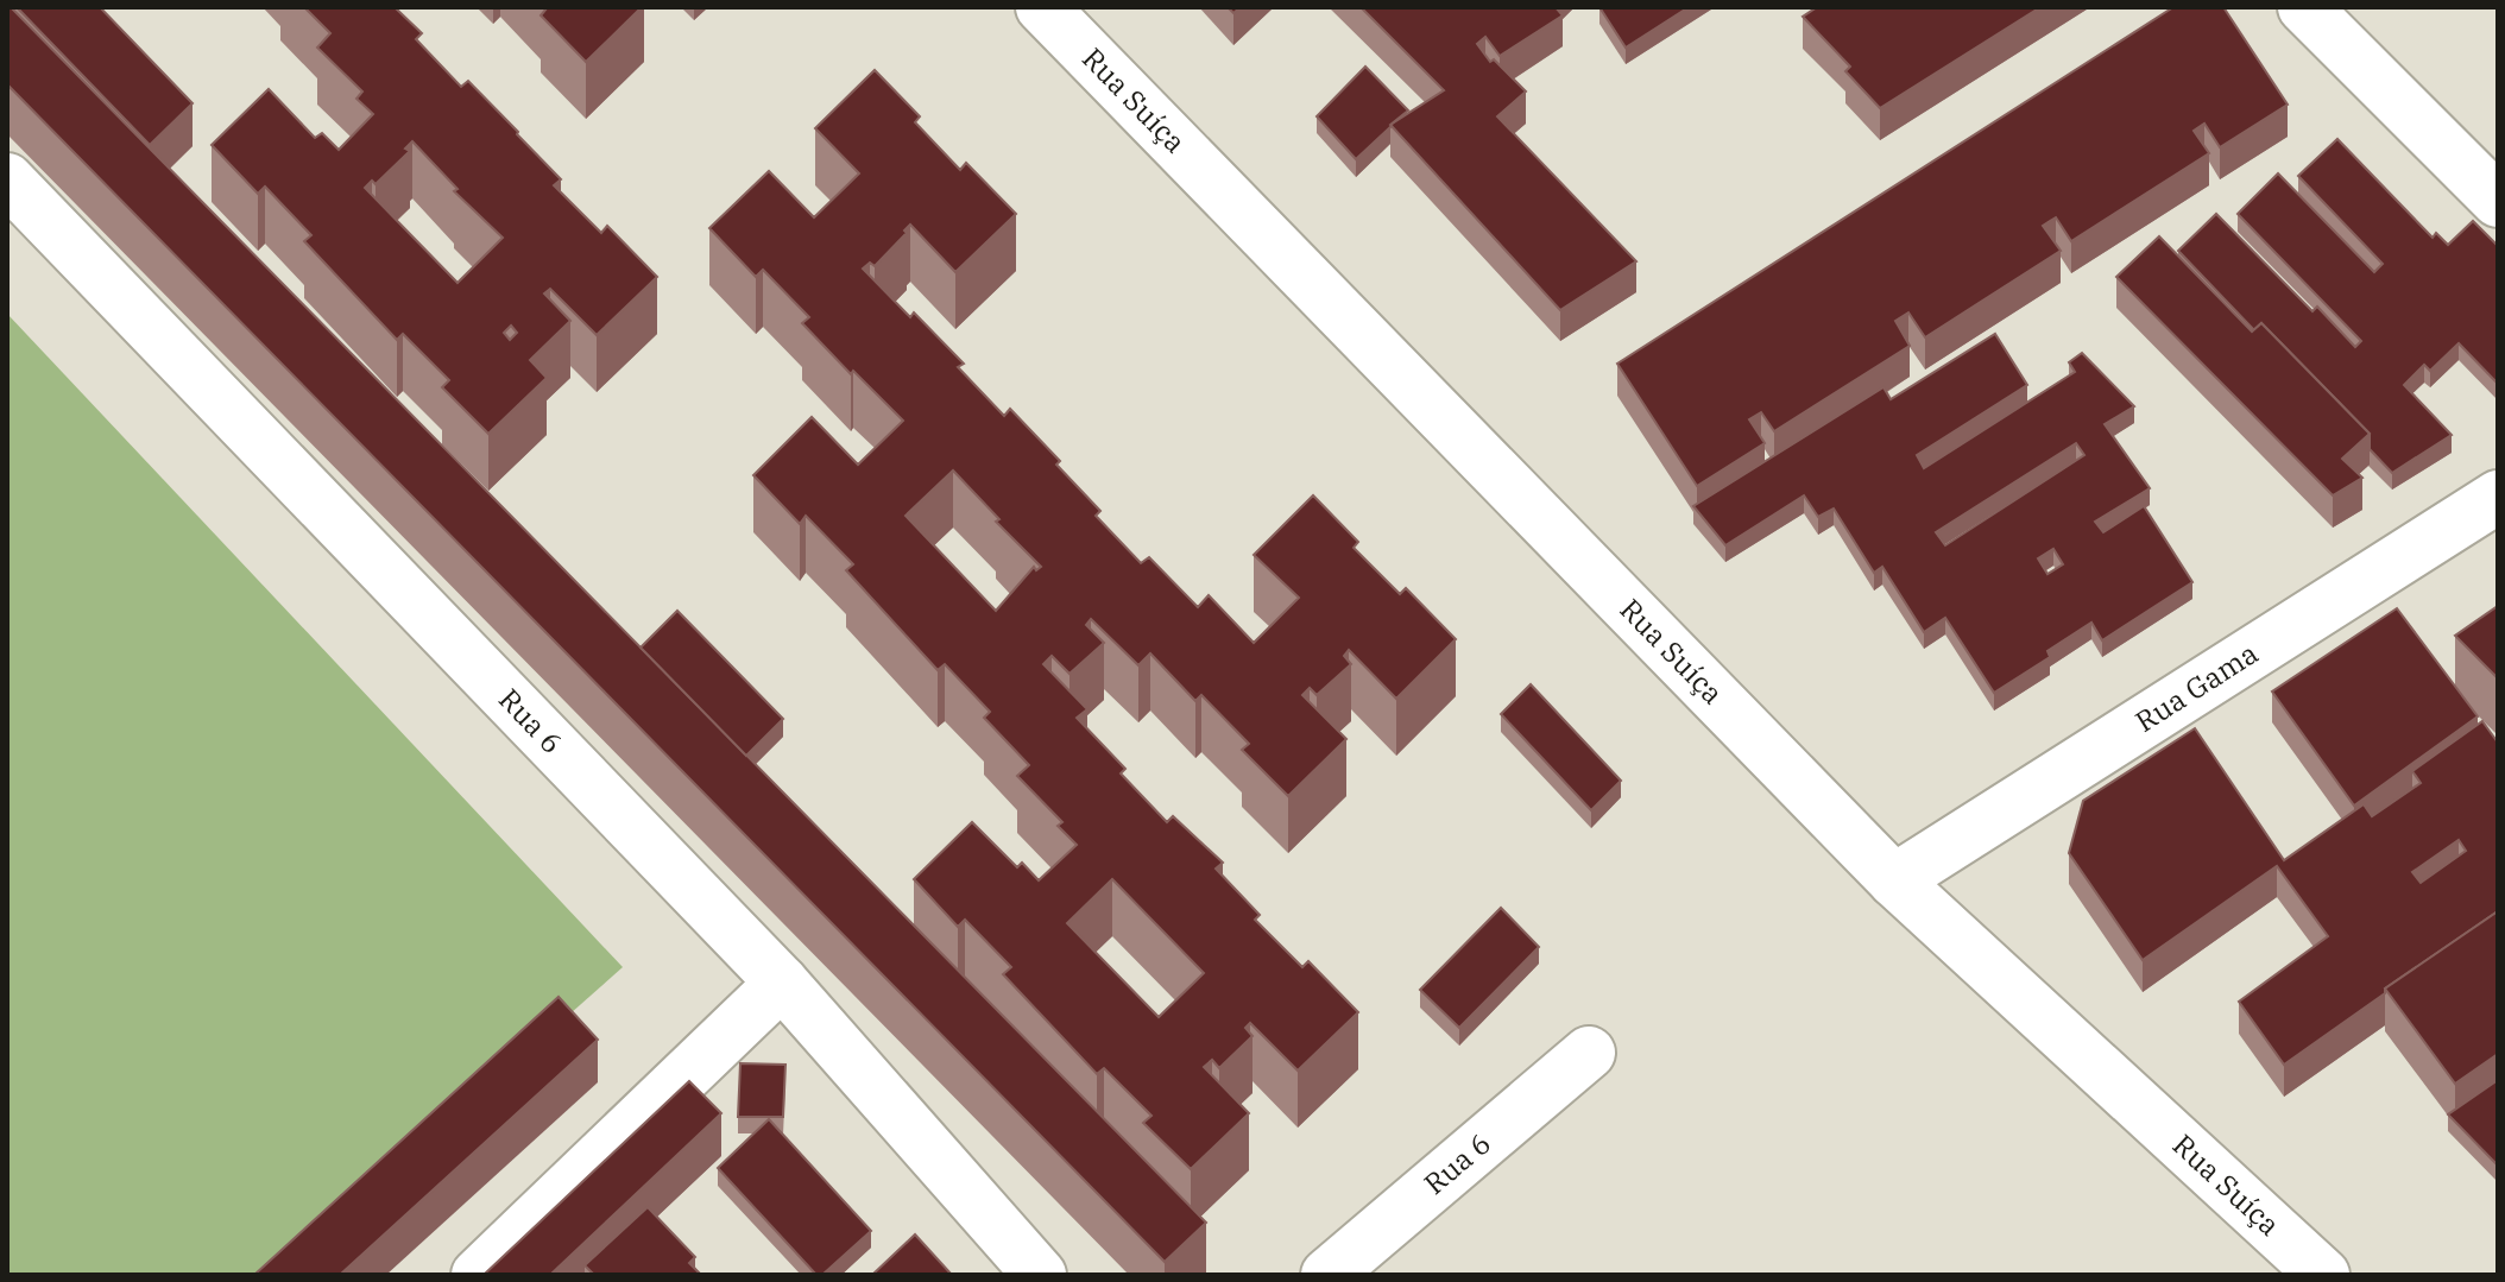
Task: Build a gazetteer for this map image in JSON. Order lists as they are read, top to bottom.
{
  "streets": {
    "street": ["Rua Suíça", "Rua Gama", "Rua 6"]
  },
  "crossings": [
    ["Rua Suíça", "Rua Gama"]
  ]
}
